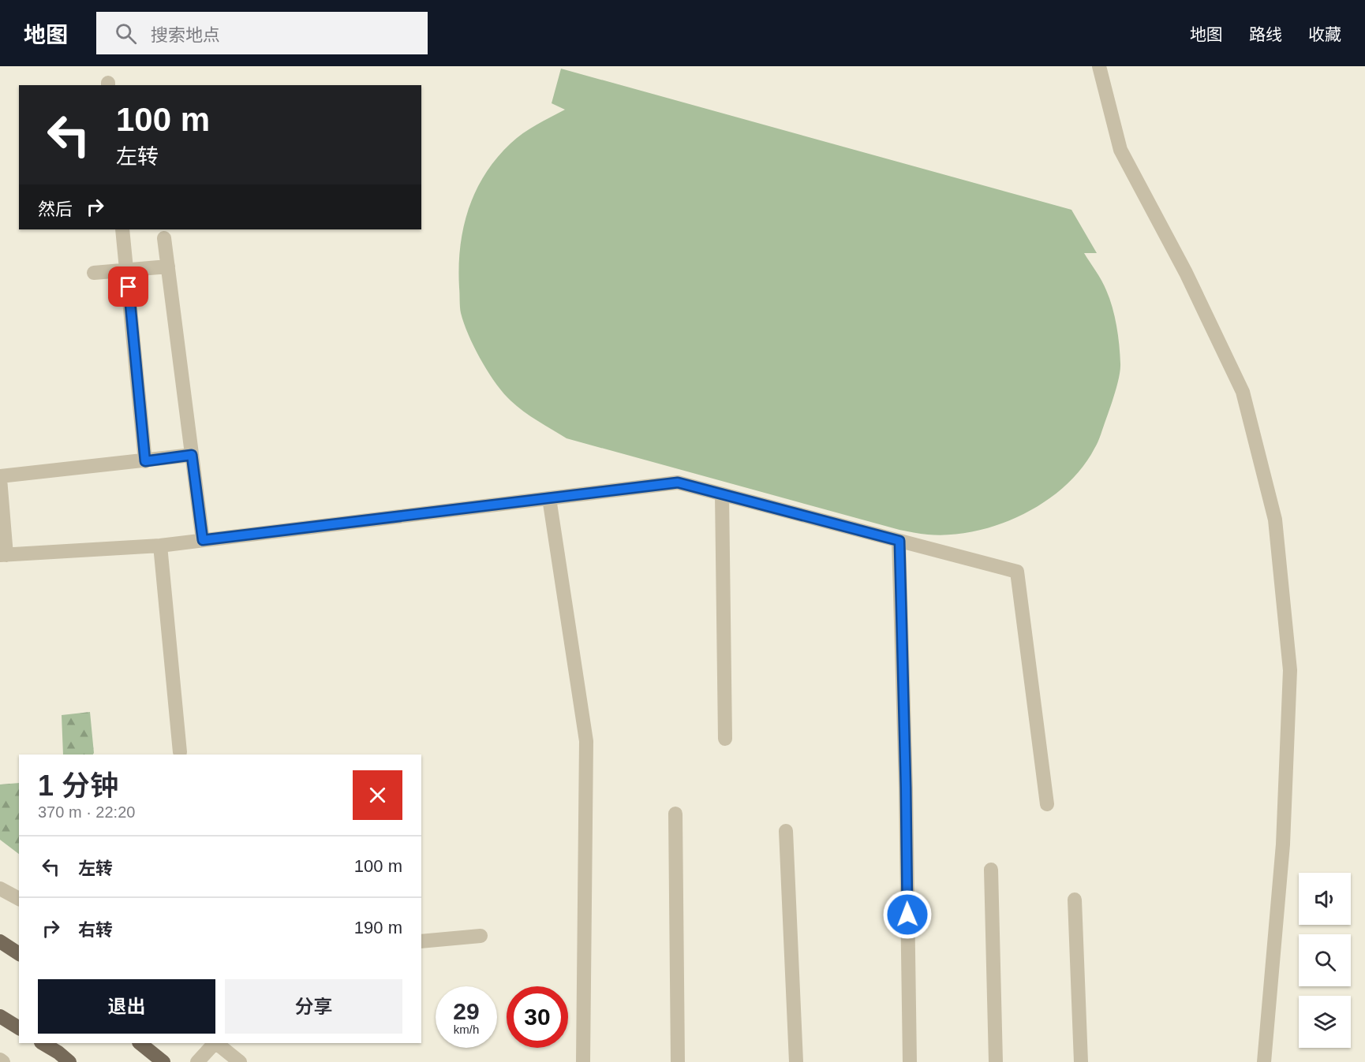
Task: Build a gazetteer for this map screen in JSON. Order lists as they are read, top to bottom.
{
  "page": {
    "header": "地图",
    "search": "搜索地点",
    "nav": ["地图", "路线", "收藏"],
    "turn": ["100 m", "左转"],
    "then": "然后",
    "heading": ["1 分钟", "370 m · 22:20"],
    "list": [
      {
        "name": "左转",
        "value": "100 m"
      },
      {
        "name": "右转",
        "value": "190 m"
      }
    ],
    "buttons": ["退出", "分享"],
    "speed": "29 km/h",
    "limit": "30"
  }
}
